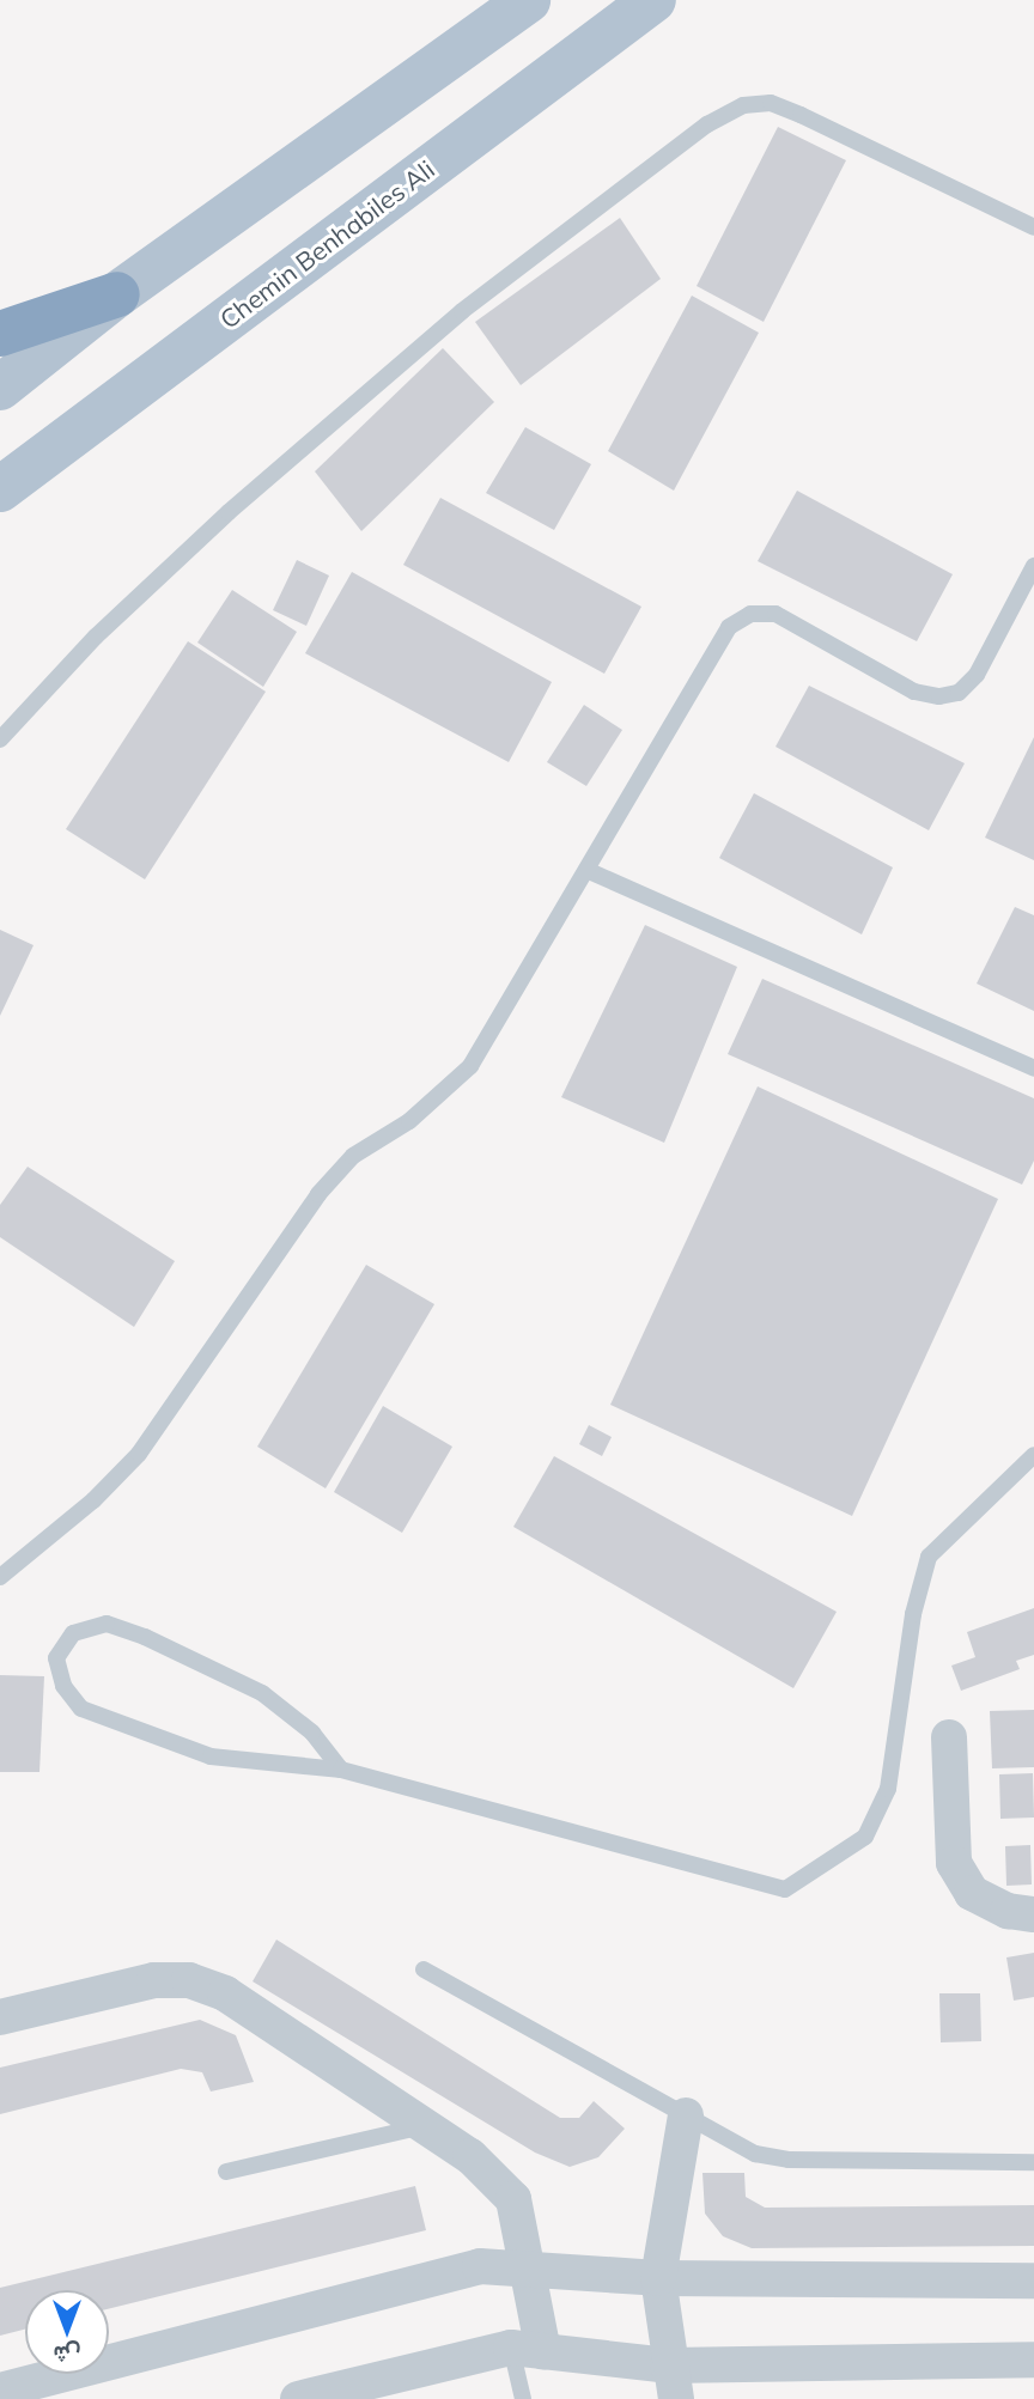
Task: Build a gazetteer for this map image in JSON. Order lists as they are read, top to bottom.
{
  "streets": {
    "main road": ["Chemin Benhabiles Ali"]
  },
  "north": "bottom"
}
